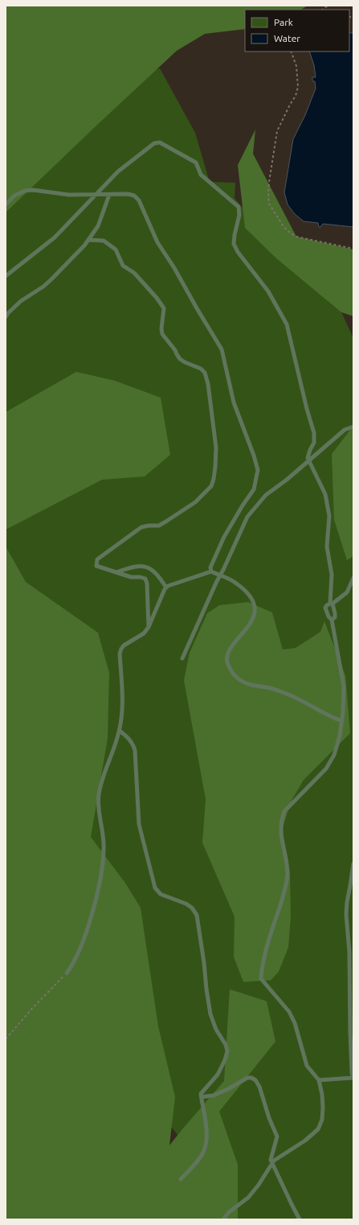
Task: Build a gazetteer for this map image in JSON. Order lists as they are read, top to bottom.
{
  "legend": ["Park", "Water"]
}
